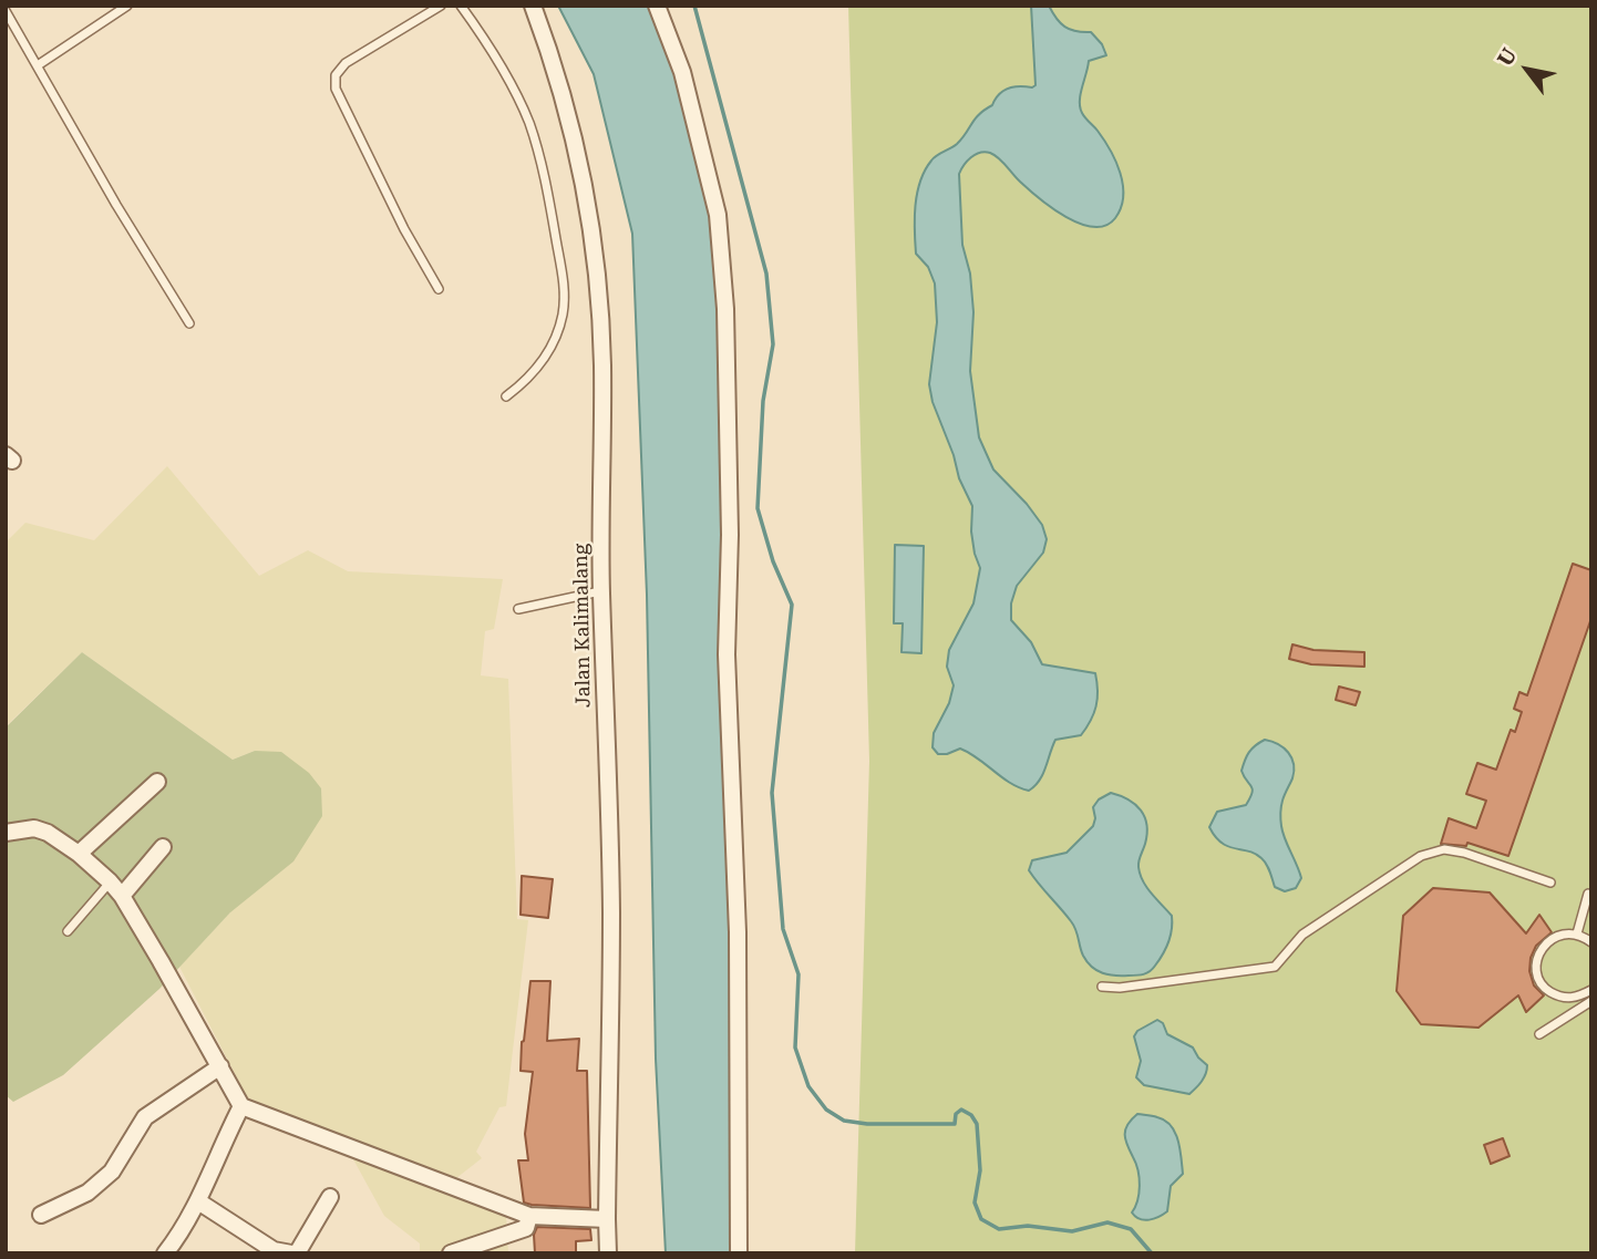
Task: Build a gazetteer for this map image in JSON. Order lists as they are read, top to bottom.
{
  "streets": {
    "street": ["Jalan Kalimalang"]
  },
  "north": "top left"
}
